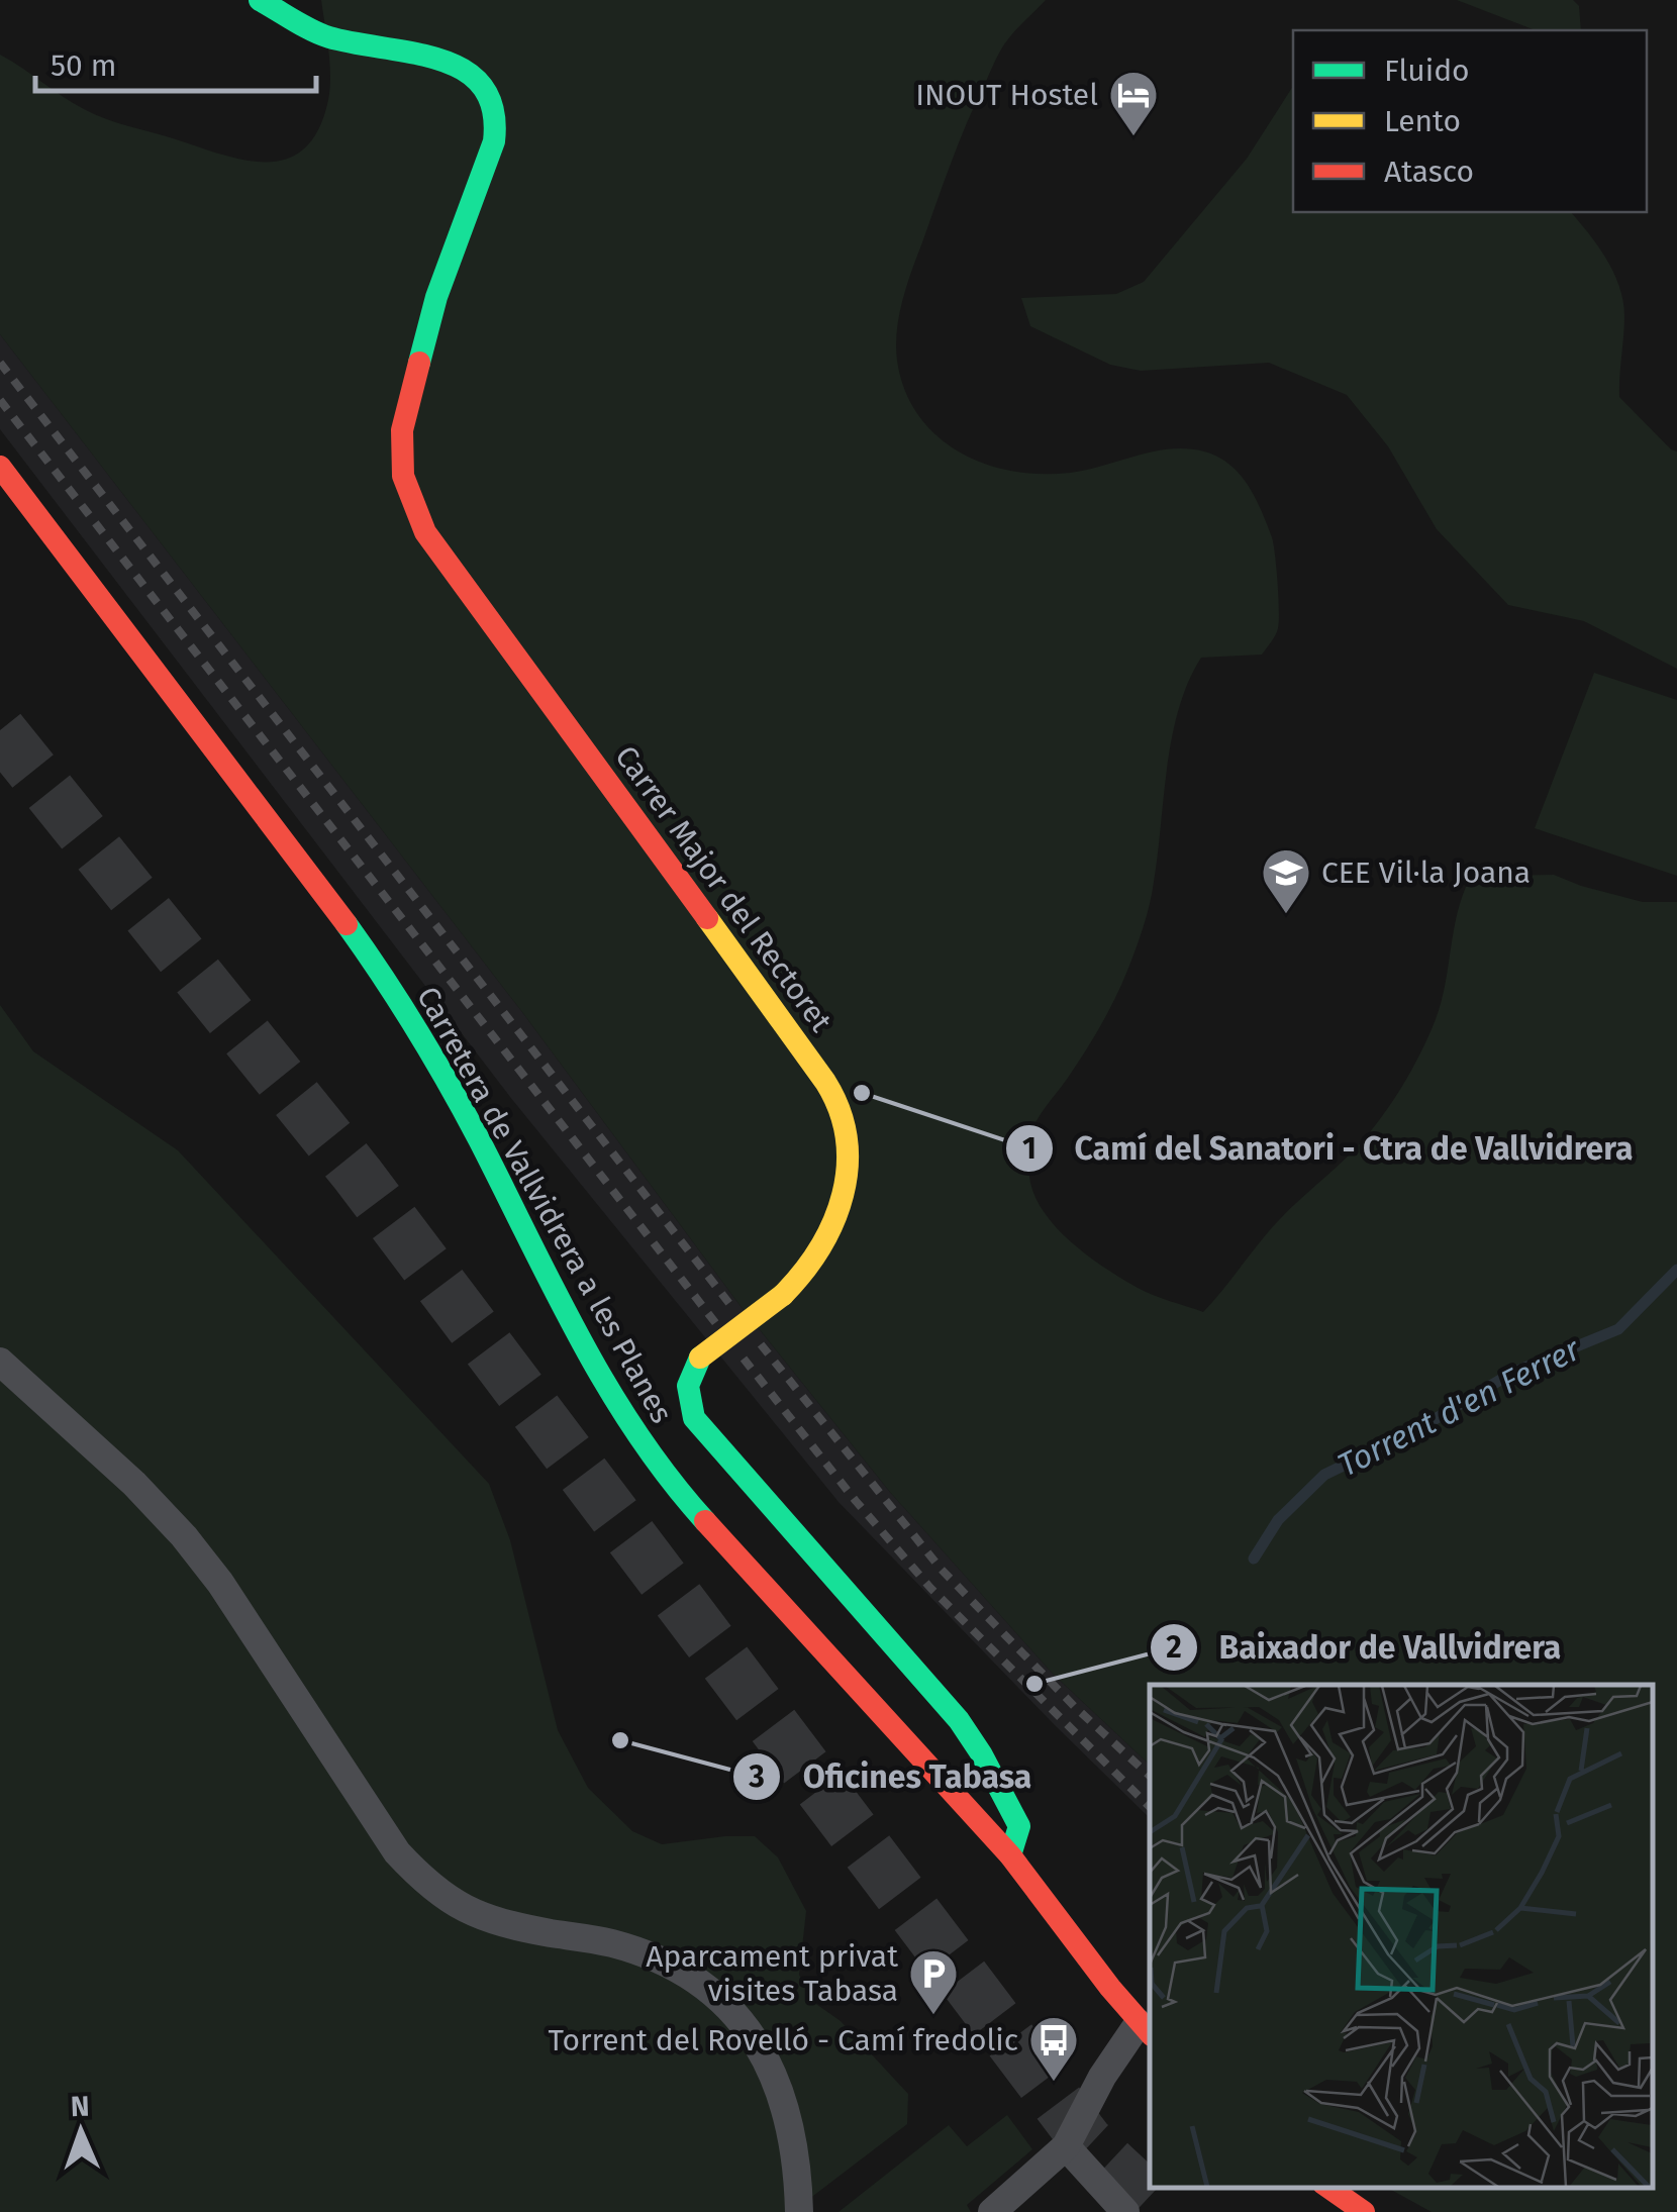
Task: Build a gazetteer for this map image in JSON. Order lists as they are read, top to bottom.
{
  "streets": {
    "street": ["Carrer Major del Rectoret", "Carretera de Vallvidrera a les Planes"]
  },
  "crossings": [
    ["Carrer Major del Rectoret", "Carretera de Vallvidrera a les Planes"]
  ],
  "water": ["Torrent d'en Ferrer"],
  "places": {
    "hotel": ["INOUT Hostel"],
    "school or university": ["CEE Vil·la Joana"],
    "other": ["Camí del Sanatori - Ctra de Vallvidrera", "Baixador de Vallvidrera", "Oficines Tabasa"],
    "parking": ["Aparcament privat visites Tabasa"],
    "bus stop": ["Torrent del Rovelló - Camí fredolic"]
  },
  "legend": ["Fluido", "Lento", "Atasco"],
  "scale_bar": "50 m",
  "north": "top"
}
